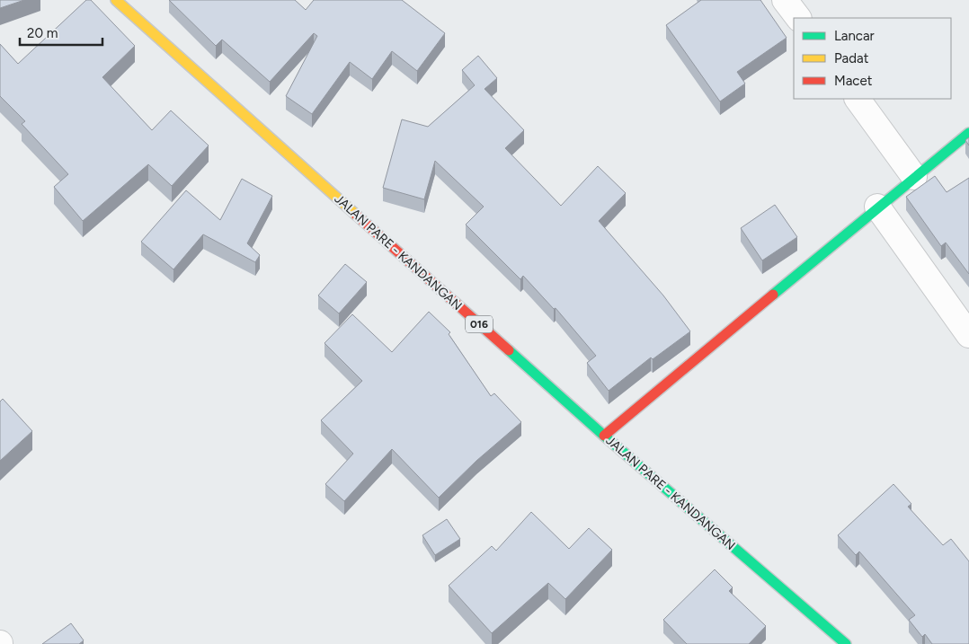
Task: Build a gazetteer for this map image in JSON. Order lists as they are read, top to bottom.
{
  "streets": {
    "main road": ["JALAN PARE - KANDANGAN", "016"]
  },
  "legend": ["Lancar", "Padat", "Macet"],
  "scale_bar": "20 m"
}
